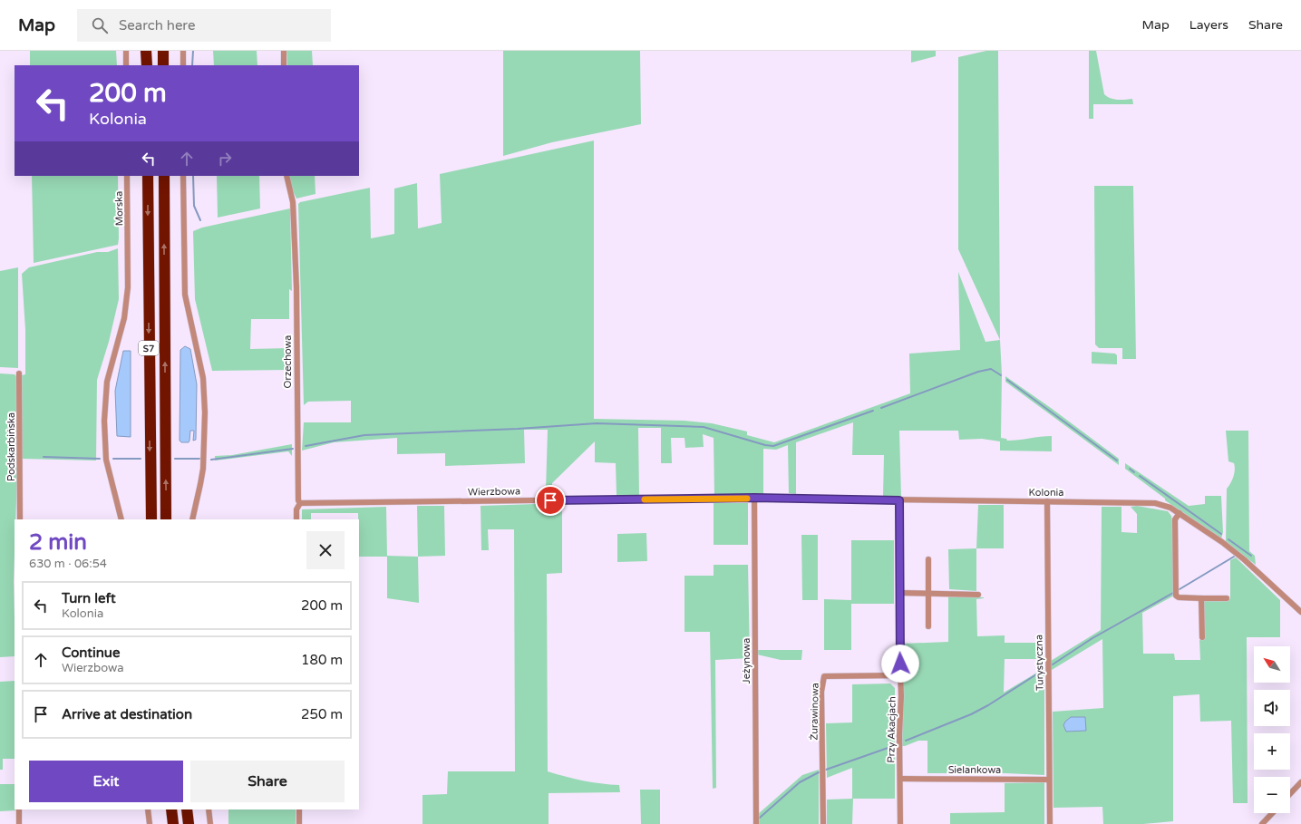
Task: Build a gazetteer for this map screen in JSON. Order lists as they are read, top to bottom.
{
  "streets": {
    "highway": ["S7"],
    "street": [
      "Morska",
      "Orzechowa",
      "Podskarbińska",
      "Wierzbowa",
      "Kolonia",
      "Jeżynowa",
      "Turystyczna",
      "Żurawinowa",
      "Przy Akacjach",
      "Sielankowa"
    ]
  },
  "crossings": [
    ["Orzechowa", "Wierzbowa"],
    ["Wierzbowa", "Kolonia"],
    ["Wierzbowa", "Jeżynowa"],
    ["Kolonia", "Jeżynowa"],
    ["Kolonia", "Turystyczna"],
    ["Kolonia", "Przy Akacjach"],
    ["Turystyczna", "Sielankowa"],
    ["Żurawinowa", "Przy Akacjach"],
    ["Przy Akacjach", "Sielankowa"]
  ],
  "north": "top left",
  "page": {
    "header": "Map",
    "search": "Search here",
    "nav": ["Map", "Layers", "Share"],
    "turn": ["200 m", "Kolonia"],
    "heading": ["2 min", "630 m · 06:54"],
    "list": [
      {
        "name": "Turn left",
        "note": "Kolonia",
        "value": "200 m"
      },
      {
        "name": "Continue",
        "note": "Wierzbowa",
        "value": "180 m"
      },
      {
        "name": "Arrive at destination",
        "value": "250 m"
      }
    ],
    "map_buttons": ["+", "−"],
    "buttons": ["Exit", "Share"]
  }
}
